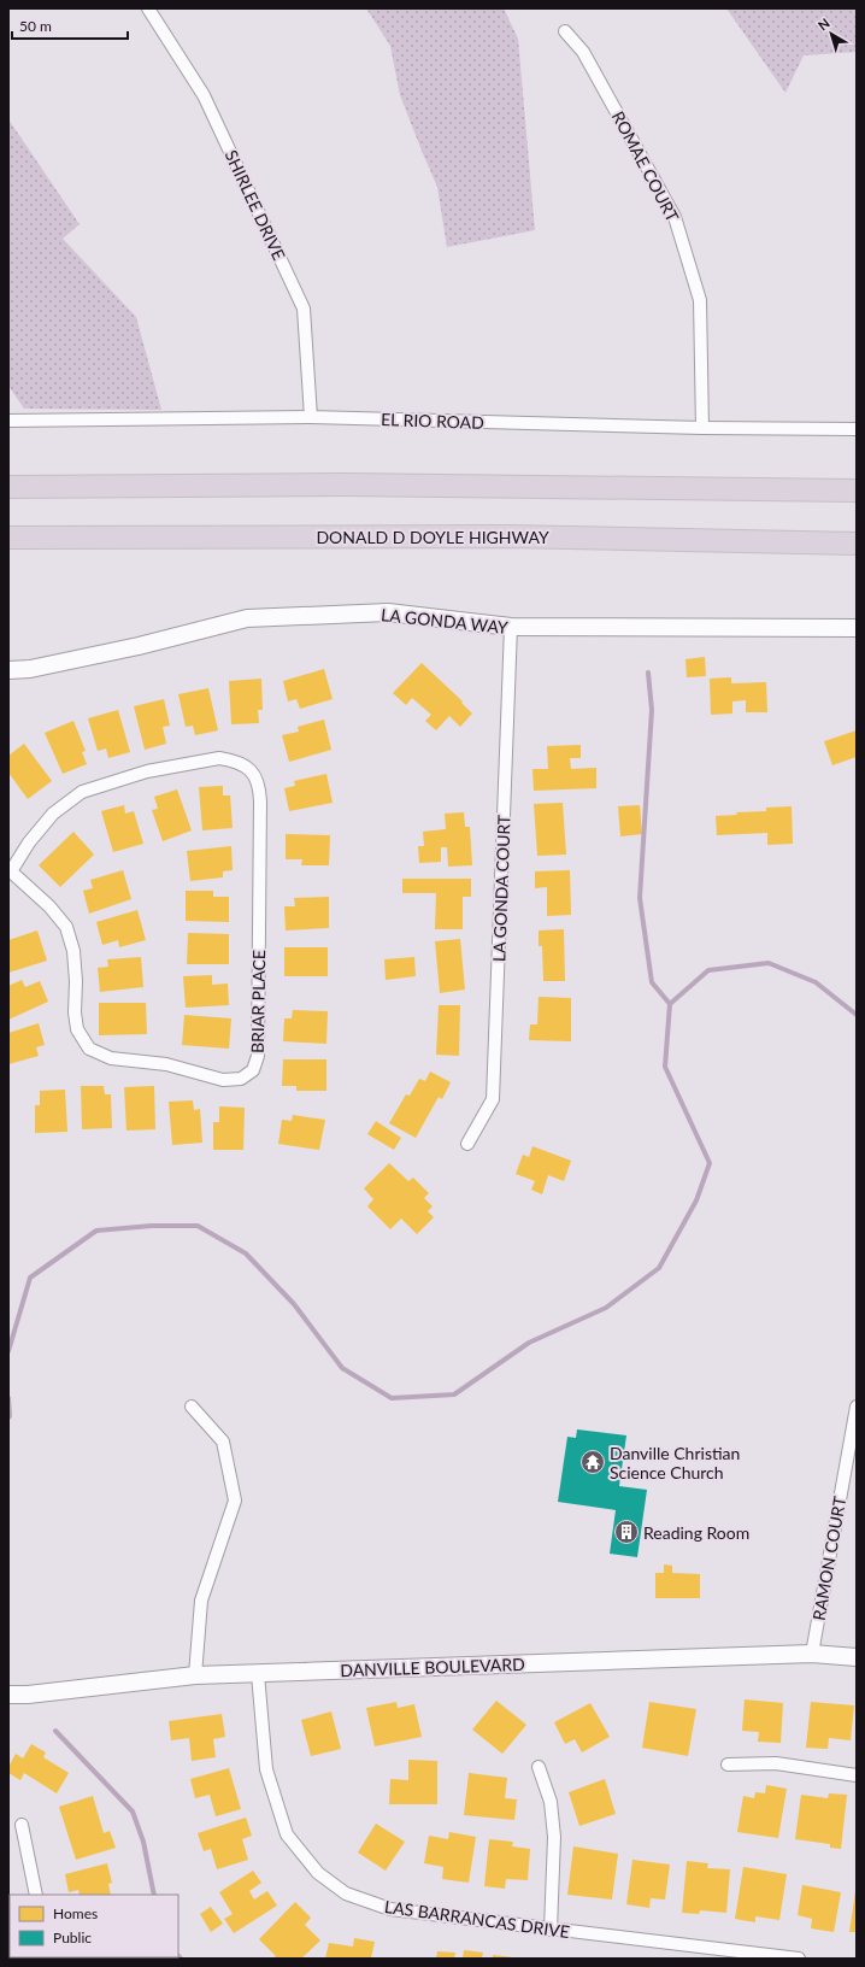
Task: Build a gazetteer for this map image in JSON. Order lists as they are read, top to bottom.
{
  "streets": {
    "highway": ["DONALD D DOYLE HIGHWAY"],
    "street": [
      "ROMAE COURT",
      "SHIRLEE DRIVE",
      "EL RIO ROAD",
      "LA GONDA WAY",
      "LA GONDA COURT",
      "BRIAR PLACE",
      "RAMON COURT",
      "DANVILLE BOULEVARD",
      "LAS BARRANCAS DRIVE"
    ]
  },
  "crossings": [
    ["ROMAE COURT", "EL RIO ROAD"],
    ["SHIRLEE DRIVE", "EL RIO ROAD"],
    ["LA GONDA WAY", "LA GONDA COURT"],
    ["RAMON COURT", "DANVILLE BOULEVARD"],
    ["DANVILLE BOULEVARD", "LAS BARRANCAS DRIVE"]
  ],
  "places": {
    "temple": ["Danville Christian Science Church"],
    "building": ["Reading Room"]
  },
  "legend": ["Homes", "Public"],
  "scale_bar": "50 m",
  "north": "top left"
}
